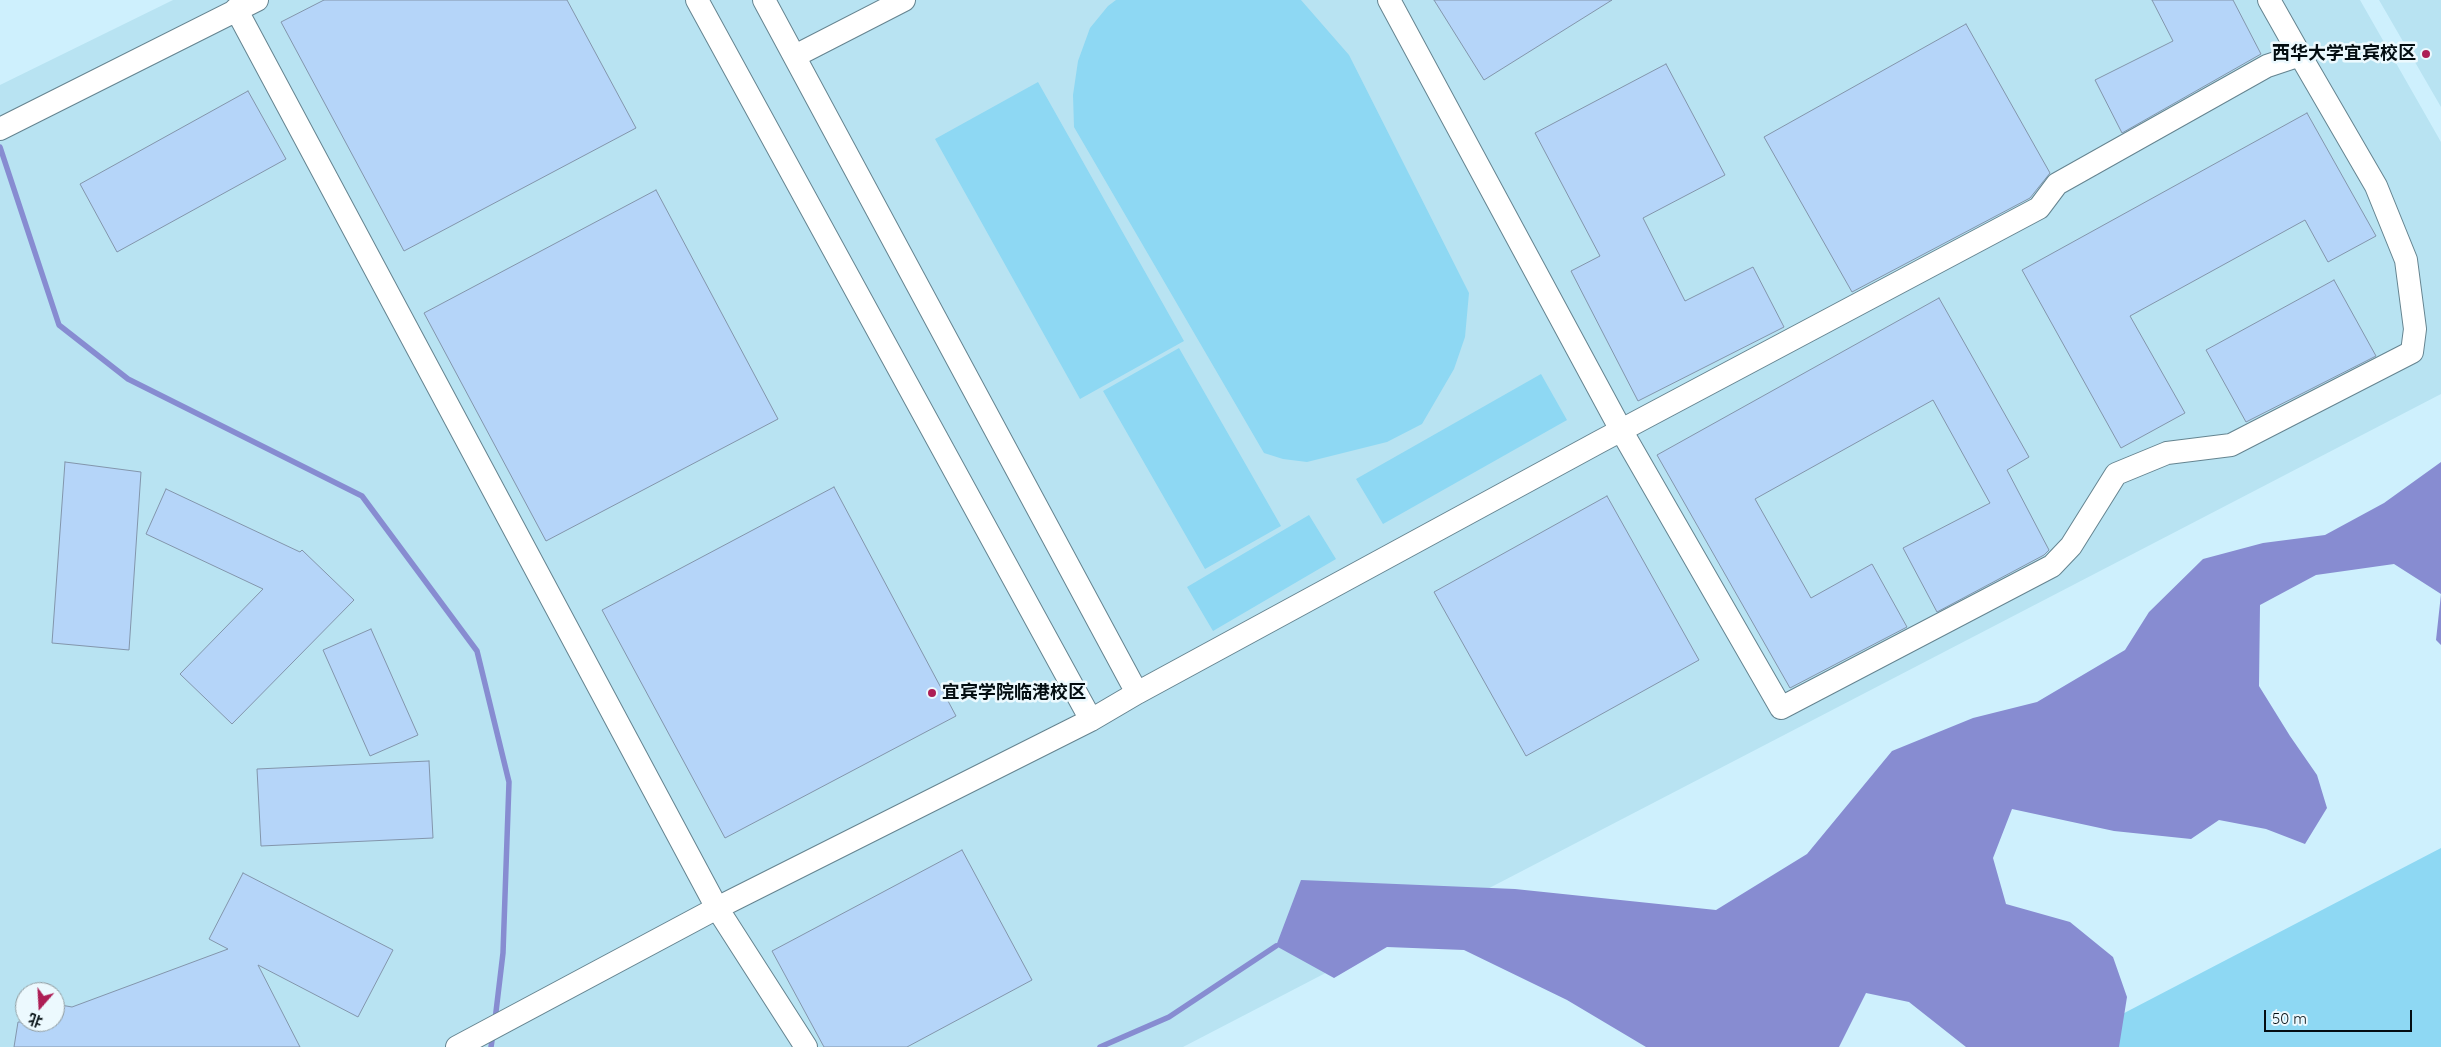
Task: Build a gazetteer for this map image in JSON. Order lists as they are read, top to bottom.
{
  "places": ["西华大学宜宾校区", "宜宾学院临港校区"],
  "scale_bar": "50 m",
  "north": "bottom"
}
